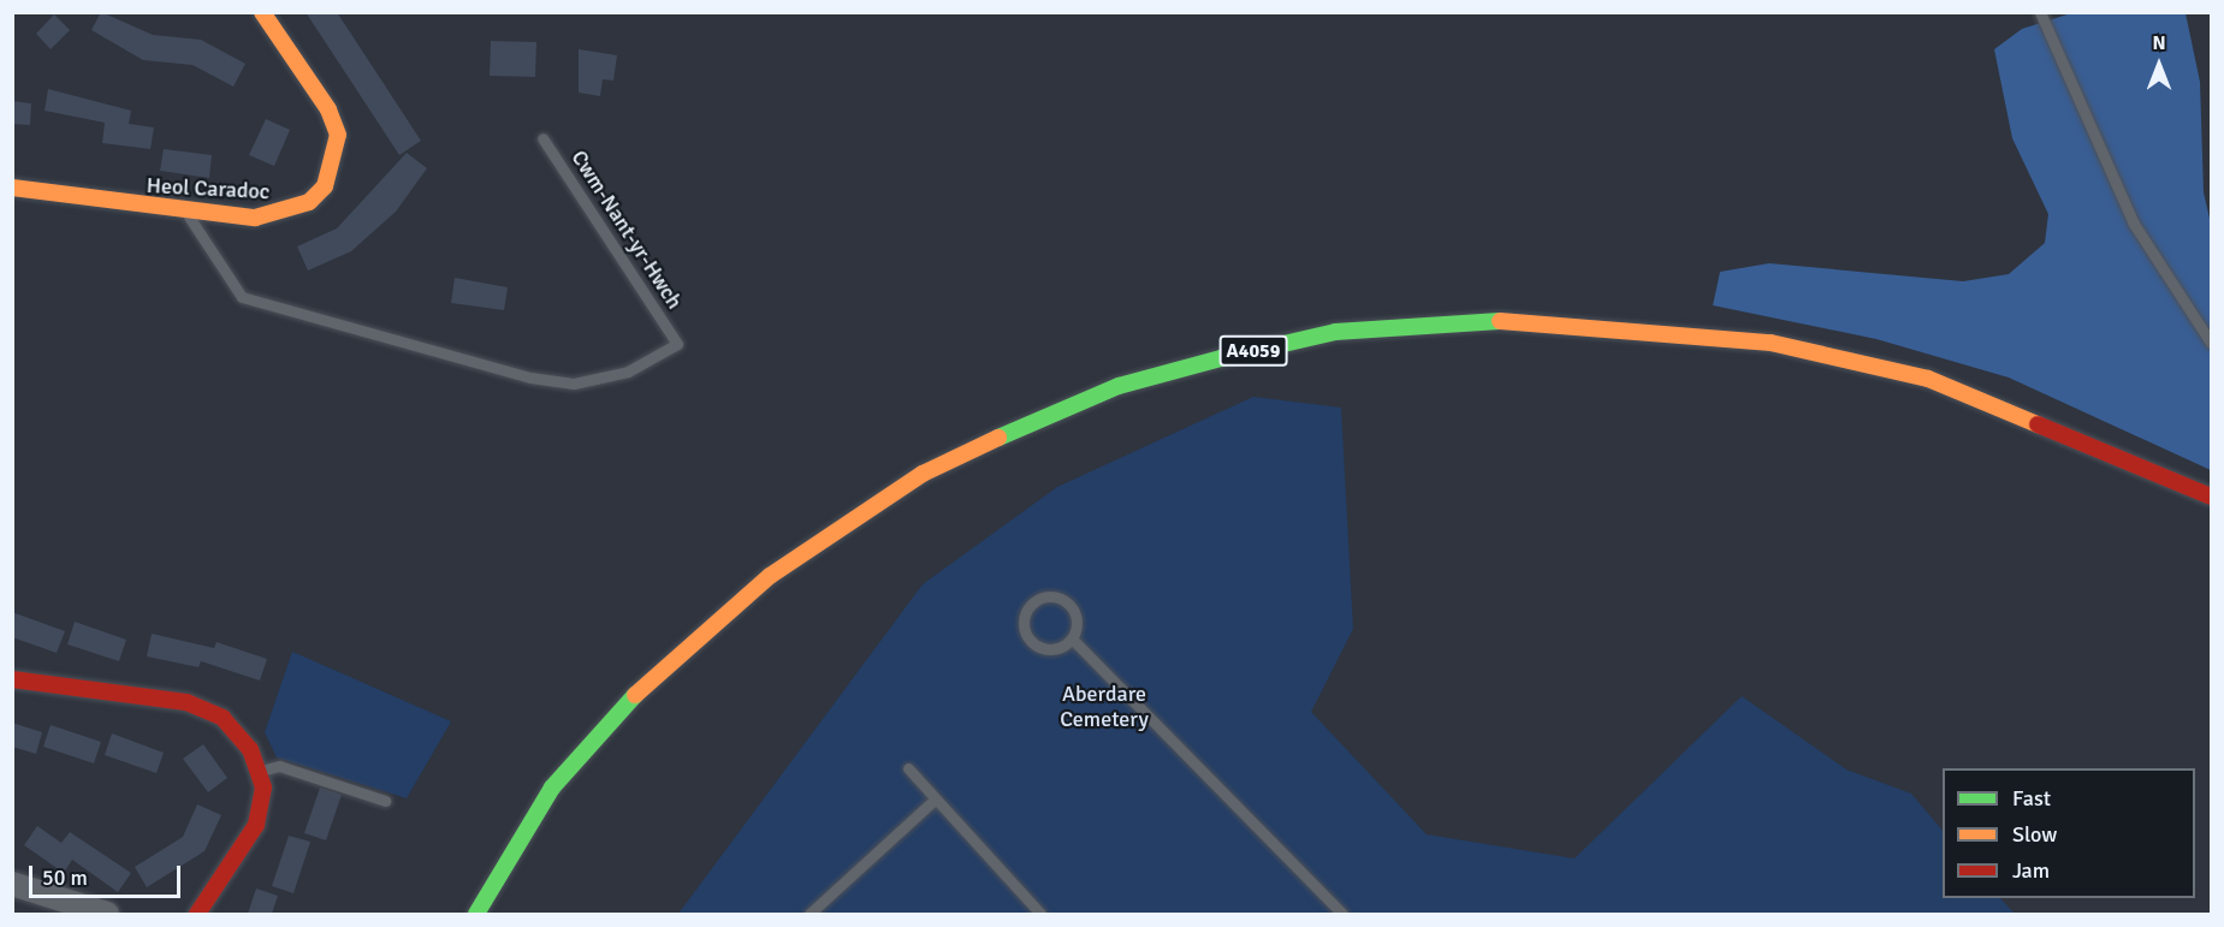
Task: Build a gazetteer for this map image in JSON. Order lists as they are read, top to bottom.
{
  "streets": {
    "main road": ["Heol Caradoc", "A4059"],
    "lane": ["Cwm-Nant-yr-Hwch"]
  },
  "crossings": [
    ["Heol Caradoc", "Cwm-Nant-yr-Hwch"]
  ],
  "parks": ["Aberdare Cemetery"],
  "legend": ["Fast", "Slow", "Jam"],
  "scale_bar": "50 m",
  "north": "top"
}
